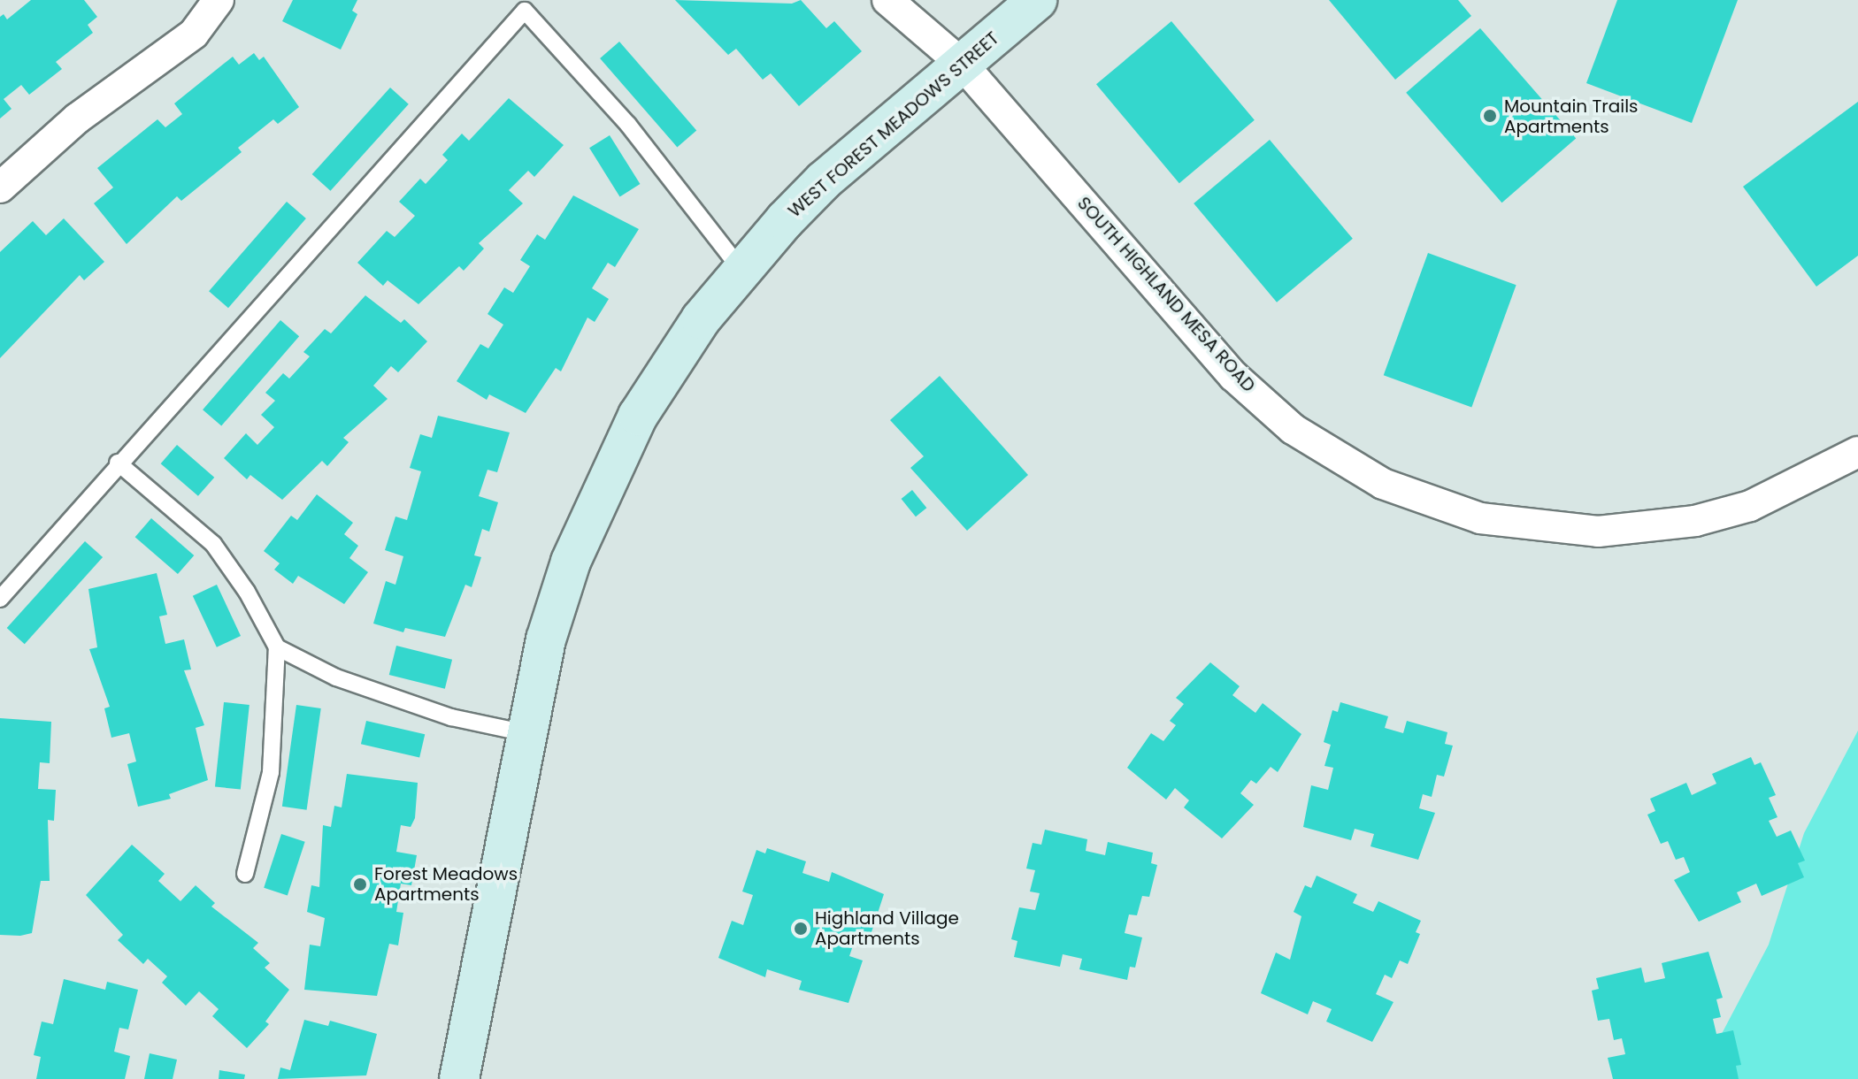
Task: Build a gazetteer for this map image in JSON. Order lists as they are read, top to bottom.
{
  "streets": {
    "street": ["WEST FOREST MEADOWS STREET", "SOUTH HIGHLAND MESA ROAD"]
  },
  "crossings": [
    ["WEST FOREST MEADOWS STREET", "SOUTH HIGHLAND MESA ROAD"]
  ],
  "places": ["Mountain Trails Apartments", "Forest Meadows Apartments", "Highland Village Apartments"]
}
